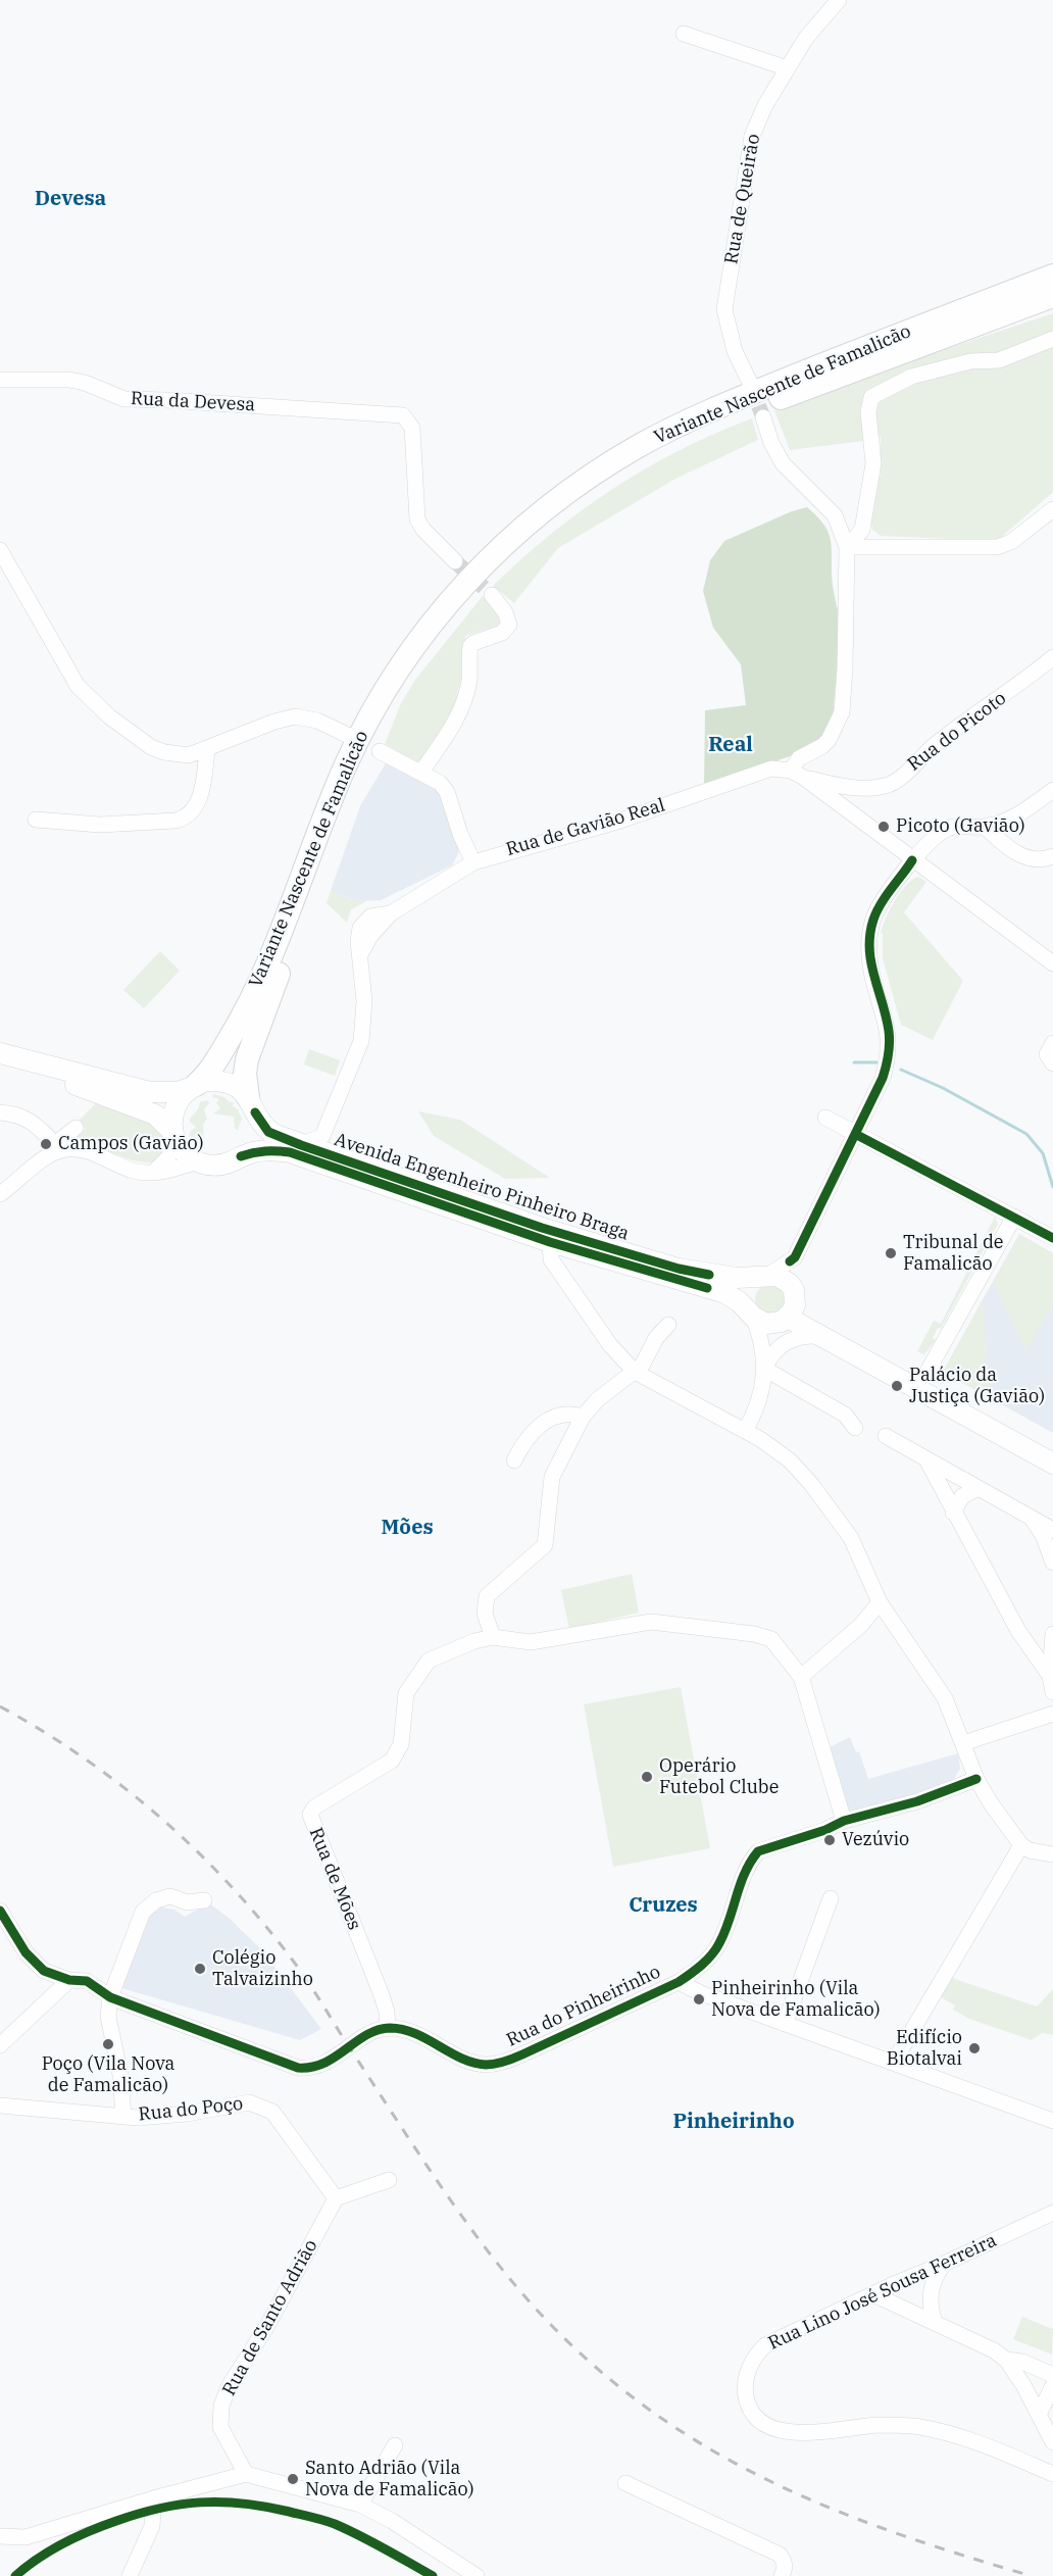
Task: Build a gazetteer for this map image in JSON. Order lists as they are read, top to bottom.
{
  "streets": {
    "highway": ["Variante Nascente de Famalicão"],
    "main road": ["Avenida Engenheiro Pinheiro Braga"],
    "street": [
      "Rua de Queirão",
      "Rua da Devesa",
      "Rua do Picoto",
      "Rua de Gavião Real",
      "Rua de Mões",
      "Rua do Pinheirinho",
      "Rua do Poço",
      "Rua Lino José Sousa Ferreira",
      "Rua de Santo Adrião"
    ]
  },
  "crossings": [
    ["Variante Nascente de Famalicão", "Avenida Engenheiro Pinheiro Braga"],
    ["Rua do Picoto", "Rua de Gavião Real"],
    ["Rua de Mões", "Rua do Pinheirinho"],
    ["Rua do Poço", "Rua de Santo Adrião"]
  ],
  "districts": [
    "Devesa",
    "Real",
    "Mões",
    "Cruzes",
    "Pinheirinho"
  ],
  "places": [
    "Picoto (Gavião)",
    "Campos (Gavião)",
    "Tribunal de Famalicão",
    "Palácio da Justiça (Gavião)",
    "Operário Futebol Clube",
    "Vezúvio",
    "Colégio Talvaizinho",
    "Pinheirinho (Vila Nova de Famalicão)",
    "Poço (Vila Nova de Famalicão)",
    "Edifício Biotalvai",
    "Santo Adrião (Vila Nova de Famalicão)"
  ]
}
